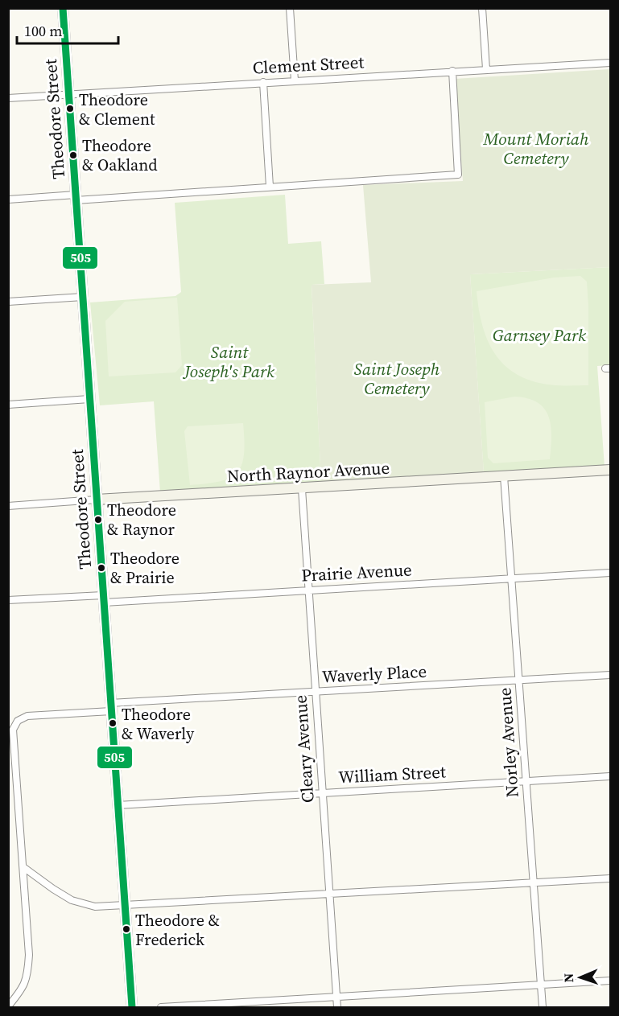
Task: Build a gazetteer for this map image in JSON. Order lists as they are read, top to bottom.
{
  "streets": {
    "main road": ["Theodore Street", "North Raynor Avenue"],
    "street": [
      "Clement Street",
      "Prairie Avenue",
      "Waverly Place",
      "Norley Avenue",
      "Cleary Avenue",
      "William Street"
    ]
  },
  "crossings": [
    ["Clement Street", "Theodore Street"],
    ["Theodore Street", "North Raynor Avenue"],
    ["Theodore Street", "Prairie Avenue"],
    ["Theodore Street", "Waverly Place"],
    ["Theodore Street", "William Street"],
    ["North Raynor Avenue", "Norley Avenue"],
    ["North Raynor Avenue", "Cleary Avenue"],
    ["Prairie Avenue", "Norley Avenue"],
    ["Prairie Avenue", "Cleary Avenue"],
    ["Waverly Place", "Norley Avenue"],
    ["Waverly Place", "Cleary Avenue"],
    ["Norley Avenue", "William Street"],
    ["Cleary Avenue", "William Street"]
  ],
  "parks": [
    "Mount Moriah Cemetery",
    "Garnsey Park",
    "Saint Joseph's Park",
    "Saint Joseph Cemetery"
  ],
  "places": [
    "Theodore & Clement",
    "Theodore & Oakland",
    "Theodore & Raynor",
    "Theodore & Prairie",
    "Theodore & Waverly",
    "Theodore & Frederick"
  ],
  "lines": ["transit line 505"],
  "scale_bar": "100 m",
  "north": "left"
}
